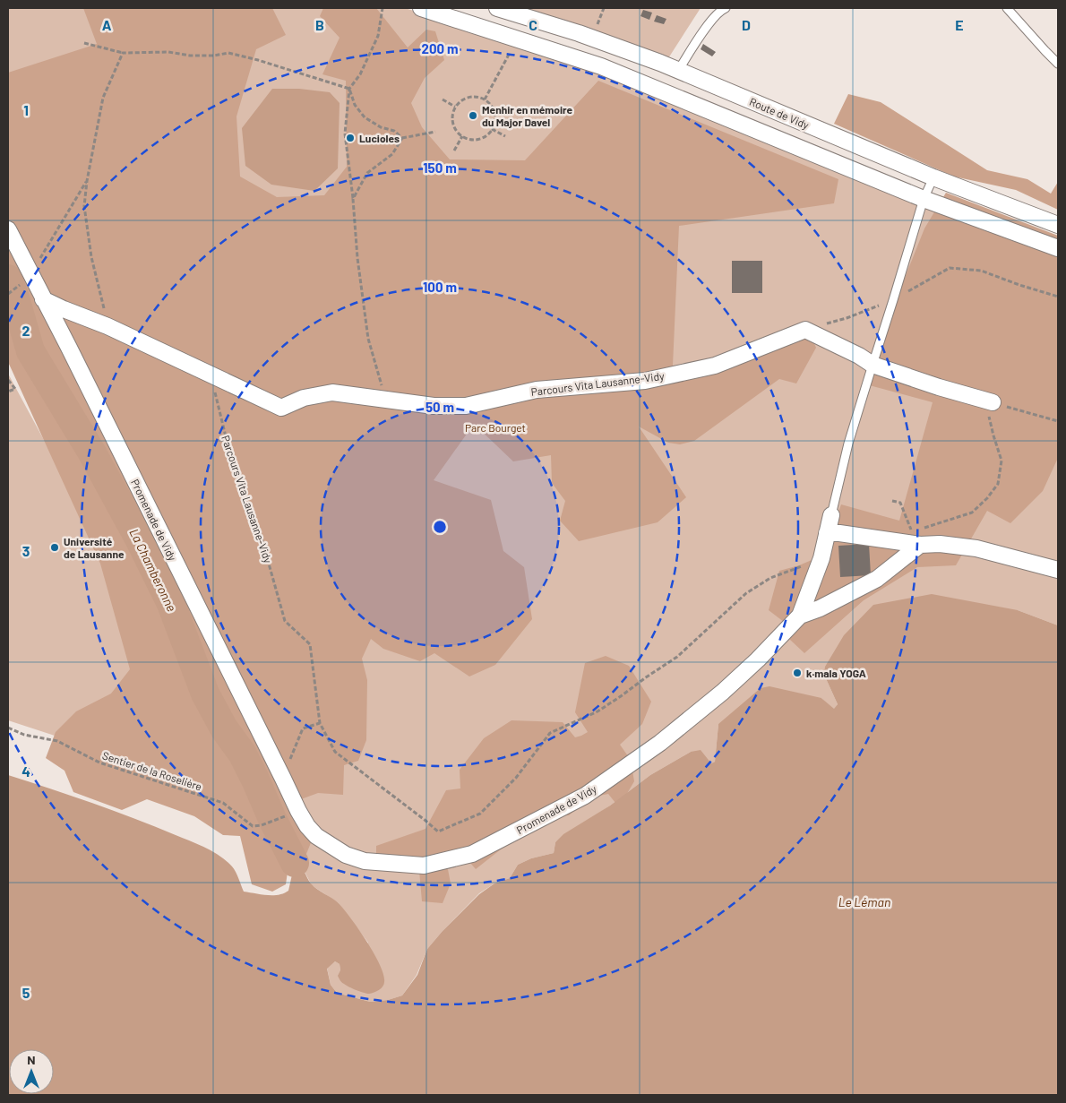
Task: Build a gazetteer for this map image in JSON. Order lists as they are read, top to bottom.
{
  "streets": {
    "street": ["Route de Vidy", "Parcours Vita Lausanne-Vidy", "Promenade de Vidy"],
    "path": ["Sentier de la Roselière"]
  },
  "crossings": [
    ["Parcours Vita Lausanne-Vidy", "Promenade de Vidy"],
    ["Promenade de Vidy", "Sentier de la Roselière"]
  ],
  "water": ["La Chamberonne", "Le Léman"],
  "parks": ["Parc Bourget"],
  "places": [
    "Menhir en mémoire du Major Davel",
    "Lucioles",
    "Université de Lausanne",
    "k·mala YOGA"
  ],
  "north": "top",
  "grid": {
    "columns": [
      "A",
      "B",
      "C",
      "D",
      "E"
    ],
    "rows": [
      "1",
      "2",
      "3",
      "4",
      "5"
    ]
  },
  "rings": [
    "200 m",
    "150 m",
    "100 m",
    "50 m"
  ]
}
